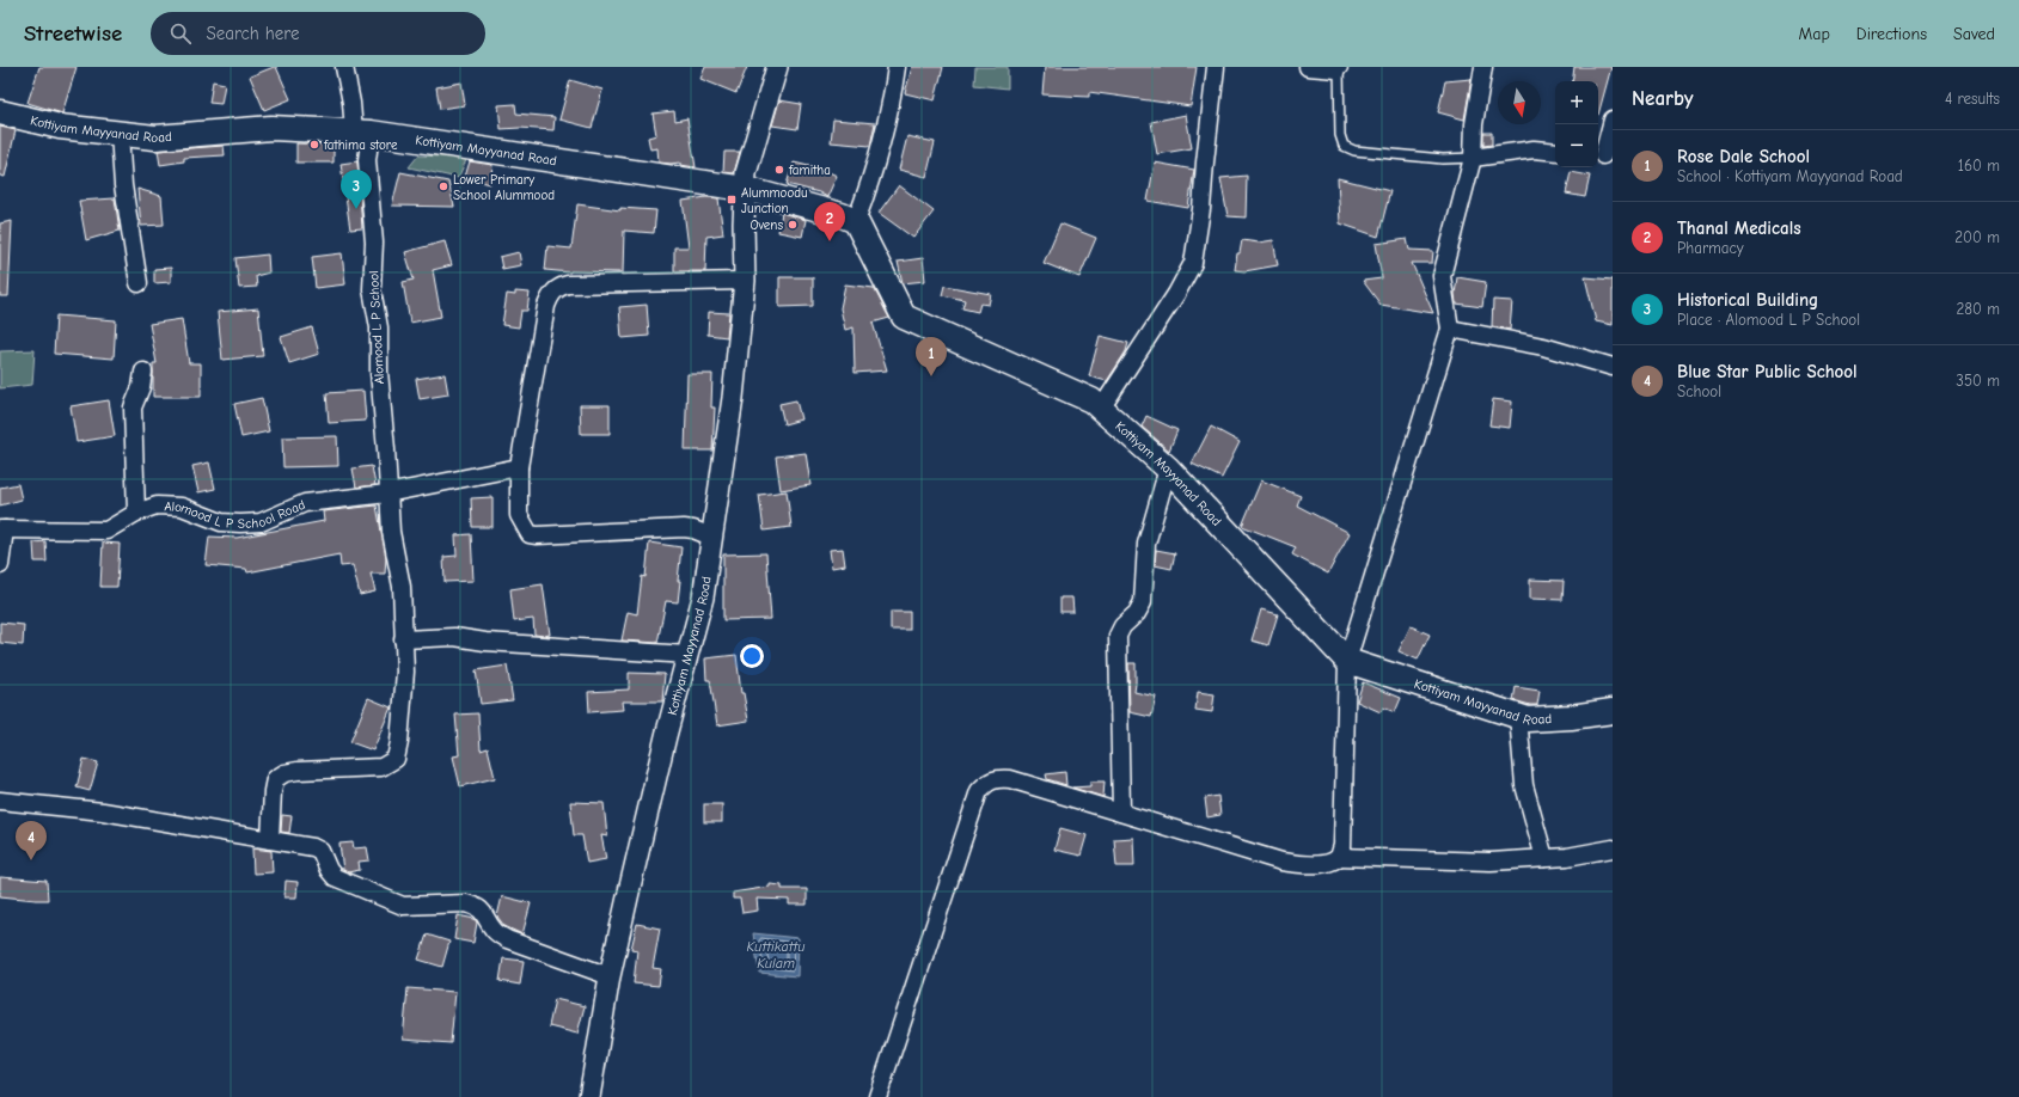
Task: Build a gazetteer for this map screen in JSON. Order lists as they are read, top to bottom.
{
  "streets": {
    "main road": ["Kottiyam Mayyanad Road"],
    "street": ["Alomood L P School", "Alomood L P School Road"]
  },
  "crossings": [
    ["Kottiyam Mayyanad Road", "Alomood L P School"],
    ["Alomood L P School", "Alomood L P School Road"]
  ],
  "water": ["Kuttikattu Kulam"],
  "places": {
    "other": [
      "fathima store",
      "famitha",
      "Lower Primary School Alummood",
      "Ovens"
    ],
    "transit": ["Alummoodu Junction"]
  },
  "north": "bottom",
  "page": {
    "header": "Streetwise",
    "search": "Search here",
    "nav": ["Map", "Directions", "Saved"],
    "heading": ["Nearby", "4 results"],
    "map_buttons": ["+", "−"],
    "list": [
      {
        "mark": "1",
        "name": "Rose Dale School",
        "note": "School · Kottiyam Mayyanad Road",
        "value": "160 m"
      },
      {
        "mark": "2",
        "name": "Thanal Medicals",
        "note": "Pharmacy",
        "value": "200 m"
      },
      {
        "mark": "3",
        "name": "Historical Building",
        "note": "Place · Alomood L P School",
        "value": "280 m"
      },
      {
        "mark": "4",
        "name": "Blue Star Public School",
        "note": "School",
        "value": "350 m"
      }
    ],
    "pins": [
      "3",
      "2",
      "1",
      "4"
    ]
  }
}
